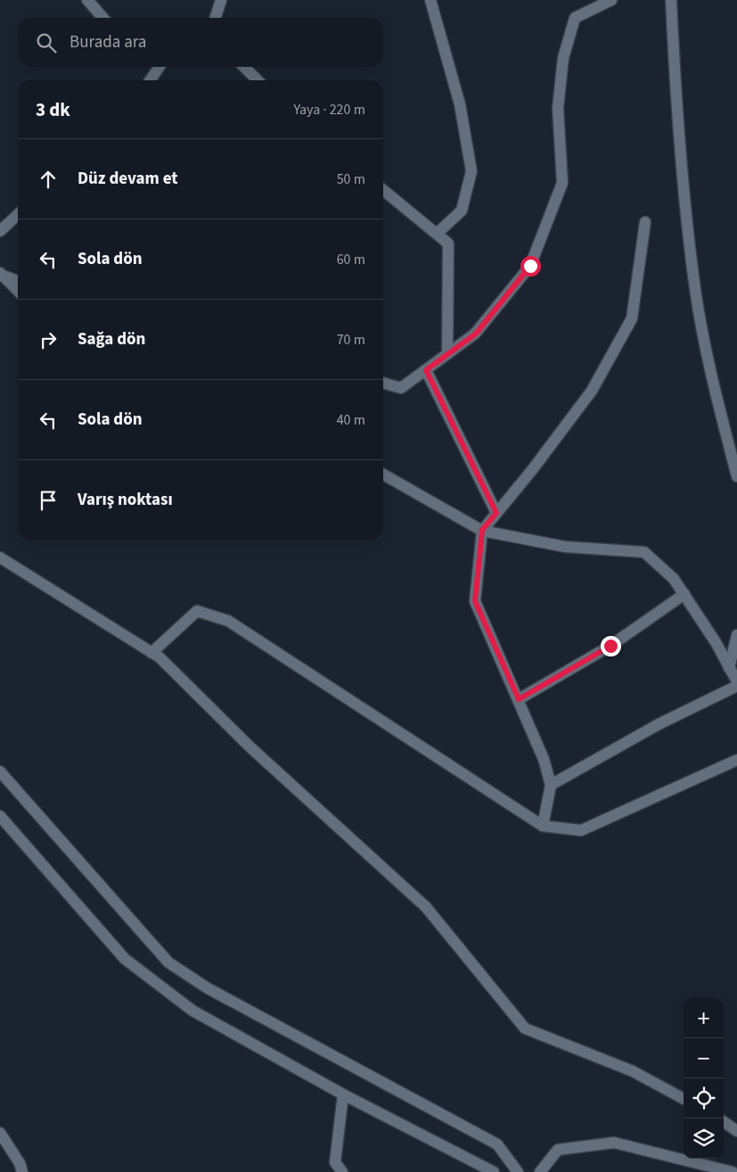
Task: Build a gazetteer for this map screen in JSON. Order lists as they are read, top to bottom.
{
  "page": {
    "search": "Burada ara",
    "heading": ["3 dk", "Yaya · 220 m"],
    "list": [
      ["Düz devam et", "50 m"],
      ["Sola dön", "60 m"],
      ["Sağa dön", "70 m"],
      ["Sola dön", "40 m"],
      "Varış noktası"
    ],
    "map_buttons": ["+", "−"]
  }
}
